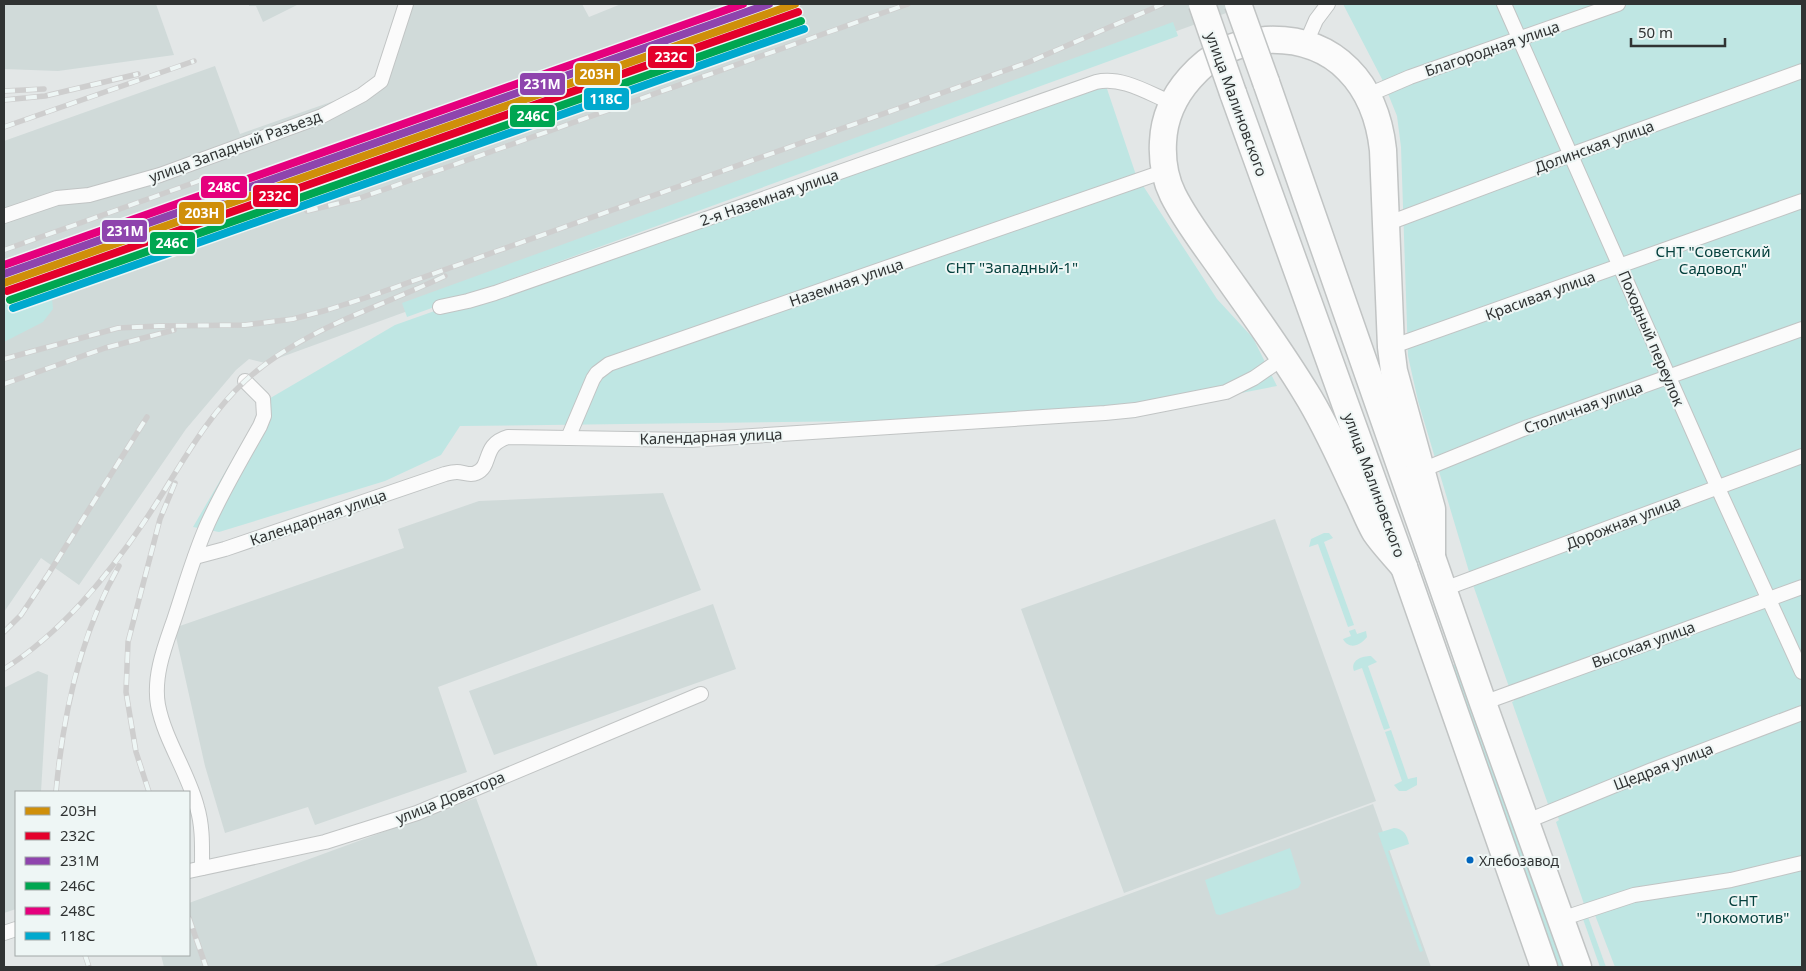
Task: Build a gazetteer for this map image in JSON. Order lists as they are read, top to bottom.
{
  "streets": {
    "highway": ["улица Малиновского"],
    "street": [
      "Благородная улица",
      "улица Западный Разъезд",
      "Долинская улица",
      "2-я Наземная улица",
      "Наземная улица",
      "Красивая улица",
      "Походный переулок",
      "Столичная улица",
      "Календарная улица",
      "Дорожная улица",
      "Высокая улица",
      "Щедрая улица",
      "улица Доватора"
    ]
  },
  "crossings": [
    ["Благородная улица", "Походный переулок"],
    ["улица Малиновского", "Дорожная улица"],
    ["улица Малиновского", "Высокая улица"],
    ["улица Малиновского", "Щедрая улица"],
    ["Долинская улица", "Походный переулок"],
    ["Наземная улица", "Календарная улица"],
    ["Красивая улица", "Походный переулок"],
    ["Походный переулок", "Столичная улица"],
    ["Походный переулок", "Дорожная улица"],
    ["Походный переулок", "Высокая улица"]
  ],
  "parks": ["СНТ \"Советский Садовод\"", "СНТ \"Западный-1\"", "СНТ \"Локомотив\""],
  "places": ["Хлебозавод"],
  "lines": [
    "transit line 203Н",
    "transit line 231М",
    "transit line 248С",
    "transit line 232C",
    "transit line 246С",
    "transit line 118С"
  ],
  "legend": [
    "203Н",
    "232C",
    "231М",
    "246С",
    "248С",
    "118С"
  ],
  "scale_bar": "50 m"
}
